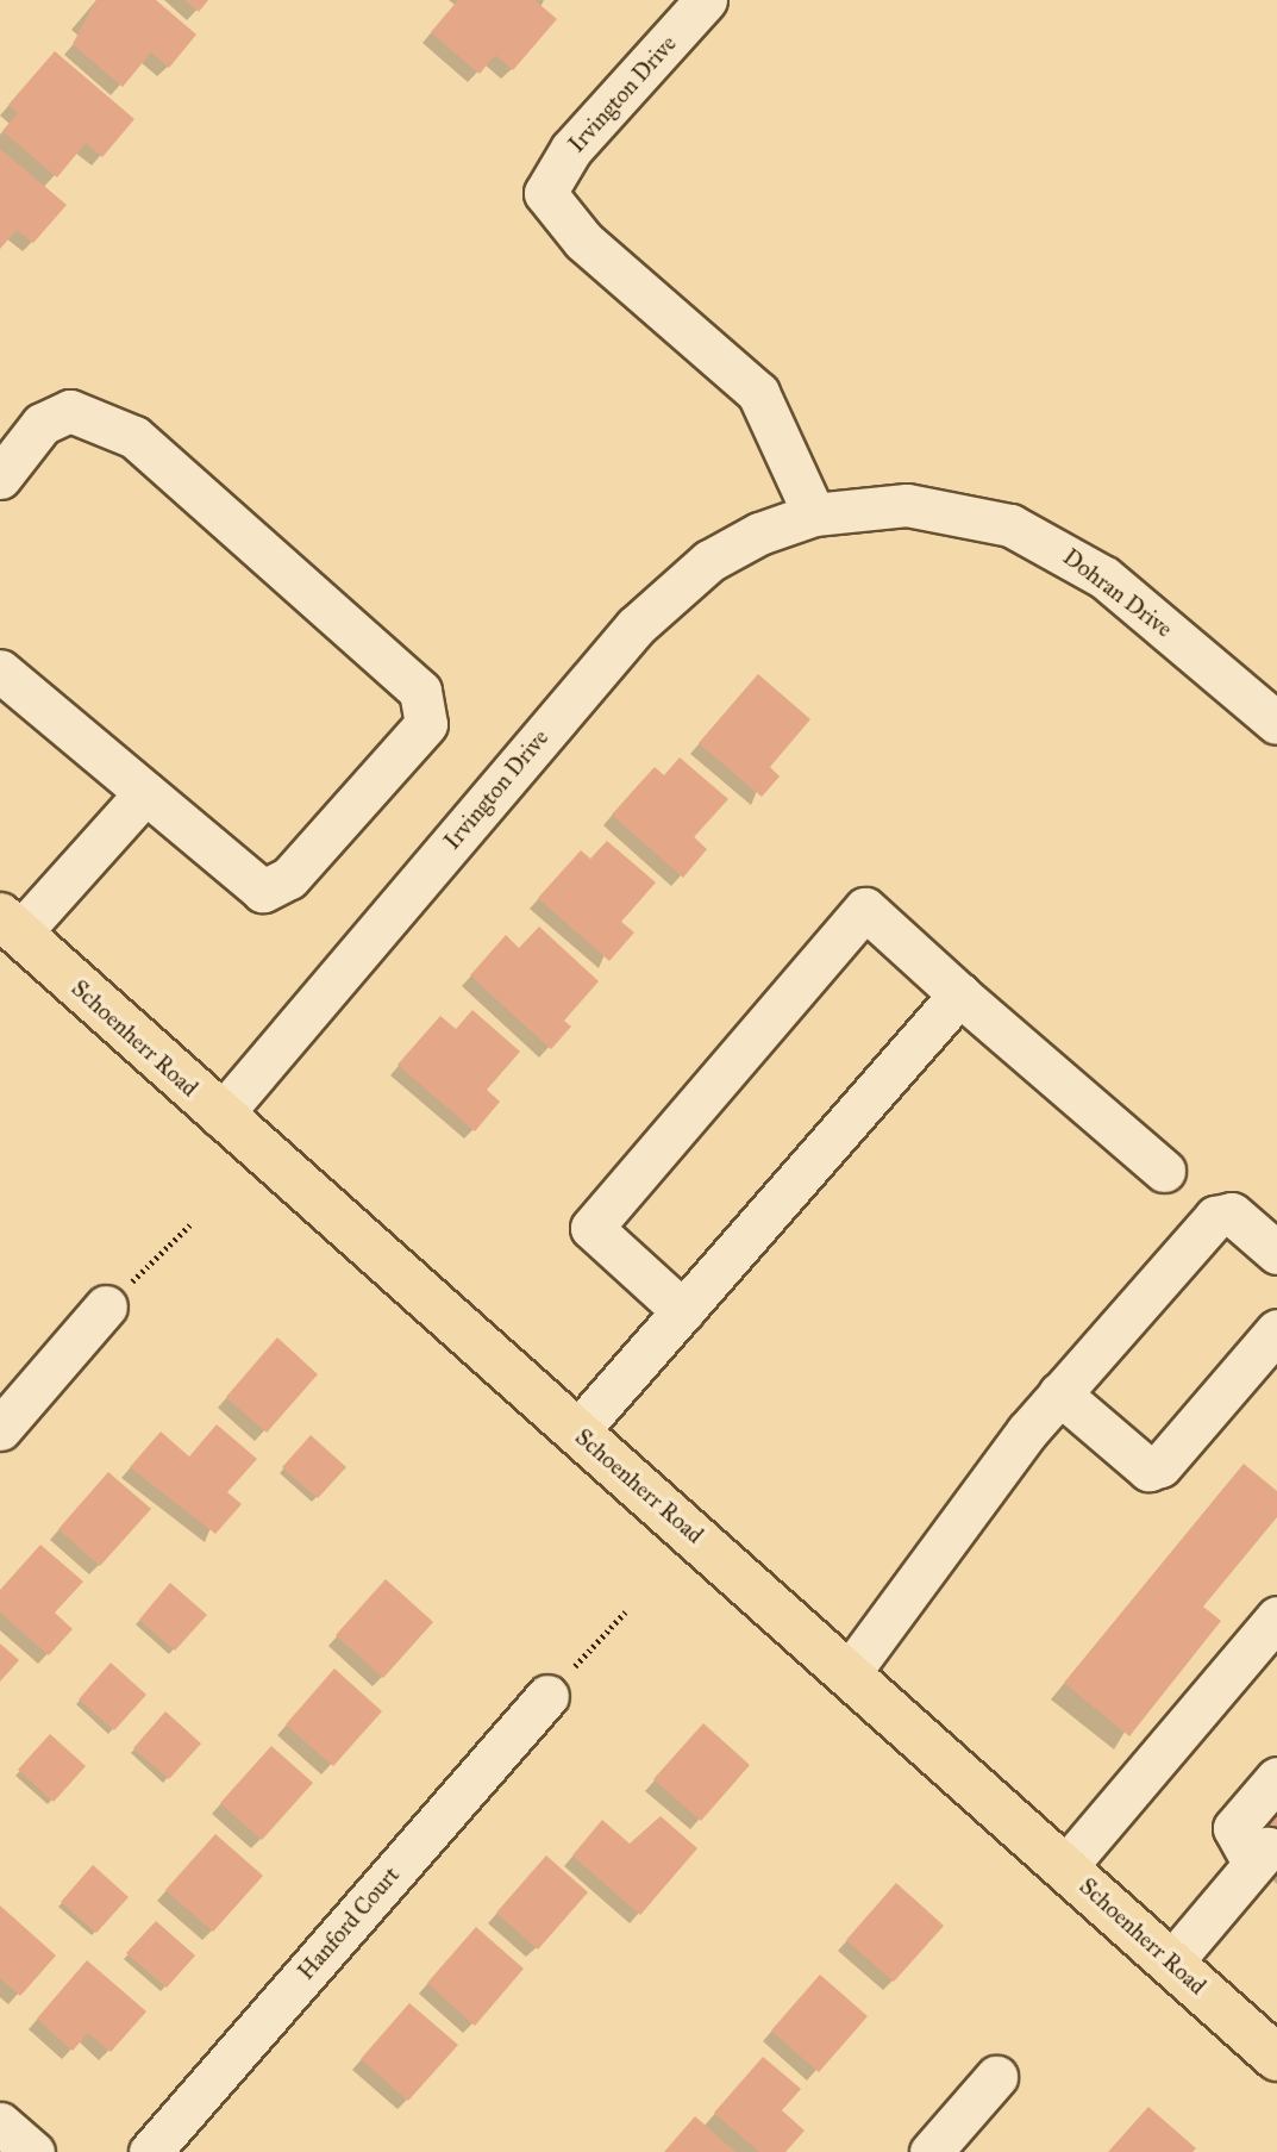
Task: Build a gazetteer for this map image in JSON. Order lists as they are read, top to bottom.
{
  "streets": {
    "main road": ["Schoenherr Road"],
    "street": ["Irvington Drive", "Dohran Drive", "Hanford Court"]
  },
  "crossings": [
    ["Irvington Drive", "Dohran Drive"],
    ["Irvington Drive", "Schoenherr Road"]
  ]
}
